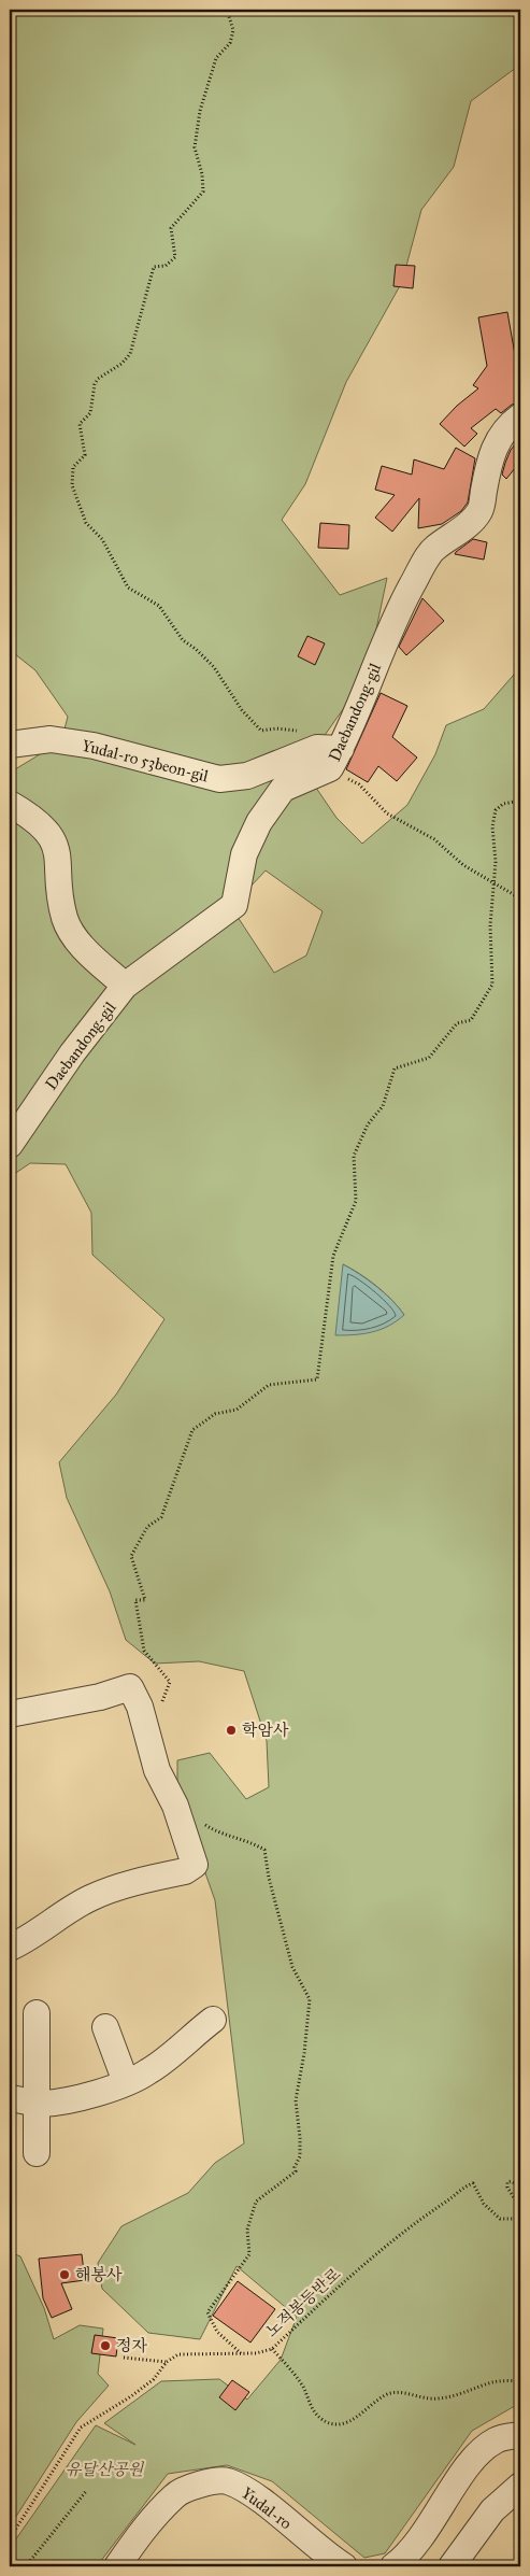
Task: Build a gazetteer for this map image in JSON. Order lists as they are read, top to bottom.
{
  "streets": {
    "street": ["Daebandong-gil", "Yudal-ro 53beon-gil", "Yudal-ro"],
    "path": ["노적봉등반로"]
  },
  "crossings": [
    ["Daebandong-gil", "Yudal-ro 53beon-gil"]
  ],
  "parks": ["유달산공원"],
  "places": ["학암사", "해봉사", "정자"]
}
